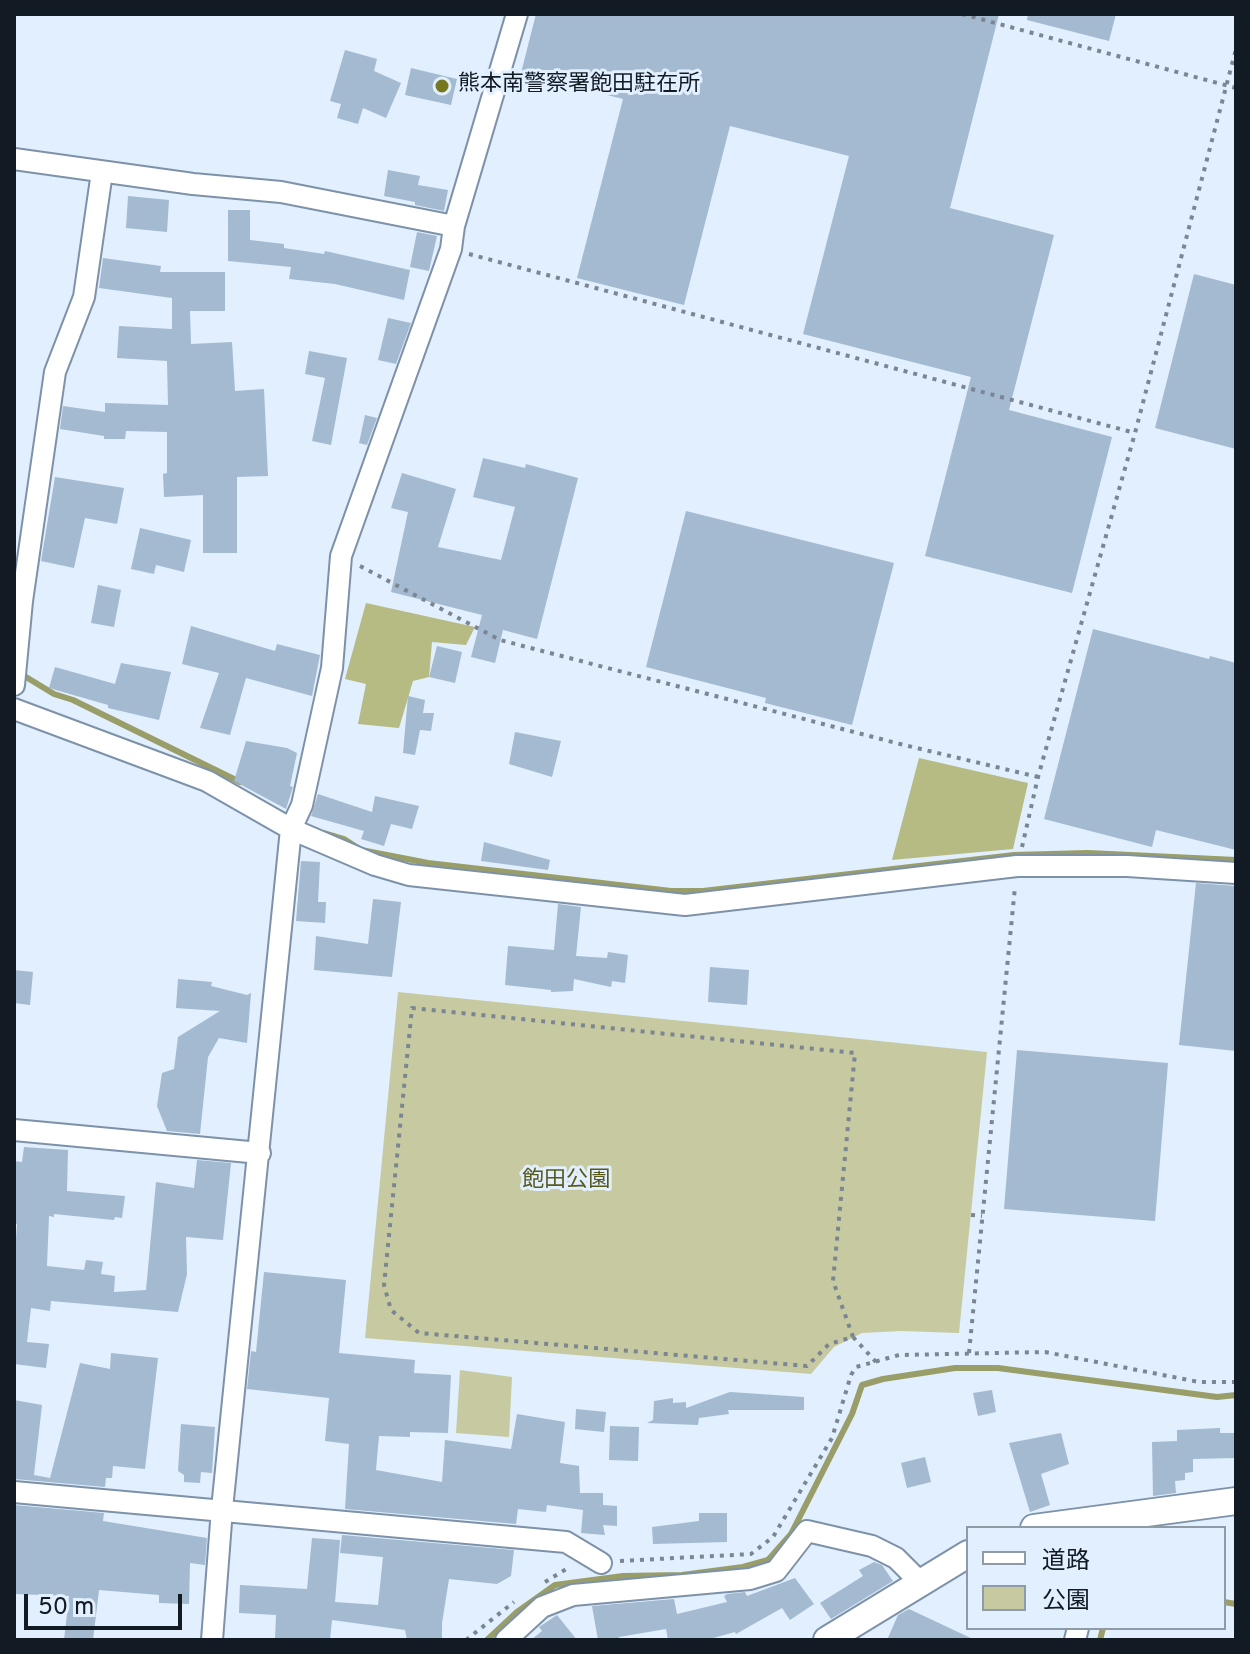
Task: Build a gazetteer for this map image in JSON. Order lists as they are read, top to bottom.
{
  "parks": ["飽田公園"],
  "places": ["熊本南警察署飽田駐在所"],
  "legend": ["道路", "公園"],
  "scale_bar": "50 m"
}
